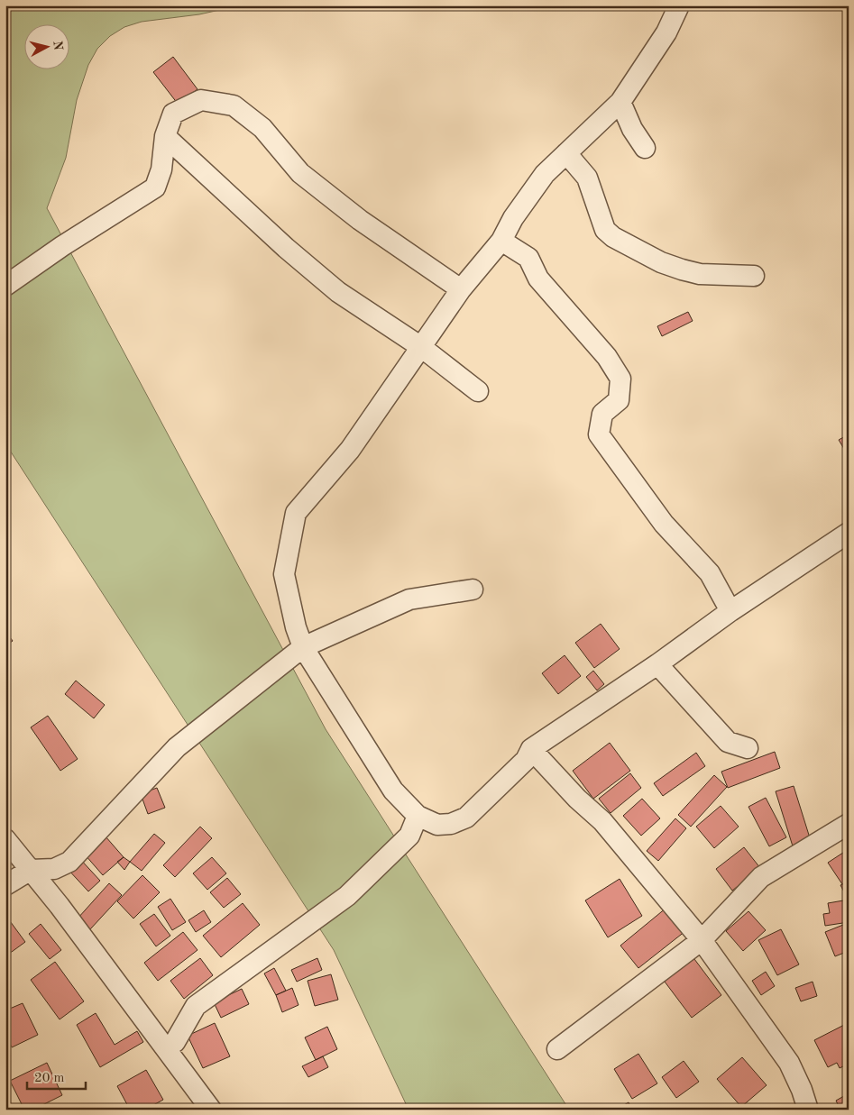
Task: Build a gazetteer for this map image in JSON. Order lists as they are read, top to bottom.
{
  "scale_bar": "20 m",
  "north": "right"
}
